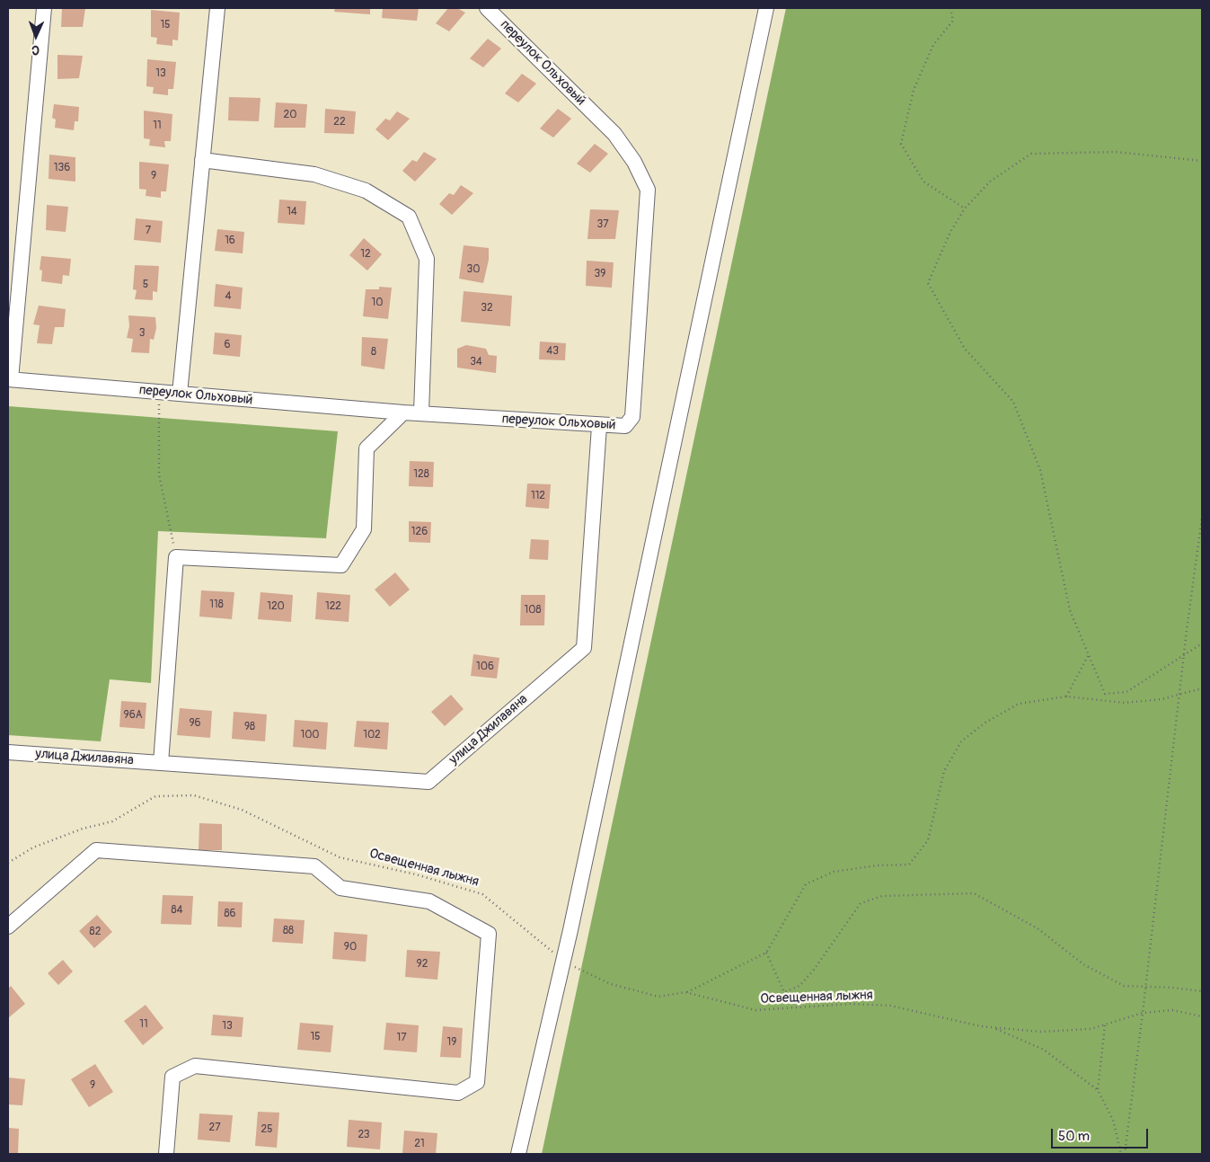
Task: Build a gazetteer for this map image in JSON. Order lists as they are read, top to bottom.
{
  "streets": {
    "street": ["переулок Ольховый", "улица Джилавяна"],
    "path": ["Освещенная лыжня"]
  },
  "crossings": [
    ["переулок Ольховый", "улица Джилавяна"]
  ],
  "house_numbers": [
    "15",
    "13",
    "20",
    "22",
    "11",
    "136",
    "9",
    "14",
    "37",
    "7",
    "16",
    "12",
    "30",
    "39",
    "5",
    "4",
    "10",
    "32",
    "3",
    "6",
    "43",
    "8",
    "34",
    "128",
    "112",
    "126",
    "118",
    "120",
    "122",
    "108",
    "106",
    "96А",
    "96",
    "98",
    "100",
    "102",
    "84",
    "86",
    "88",
    "82",
    "90",
    "92",
    "11",
    "13",
    "15",
    "17",
    "19",
    "9",
    "27",
    "25",
    "23",
    "21"
  ],
  "scale_bar": "50 m",
  "north": "bottom"
}
